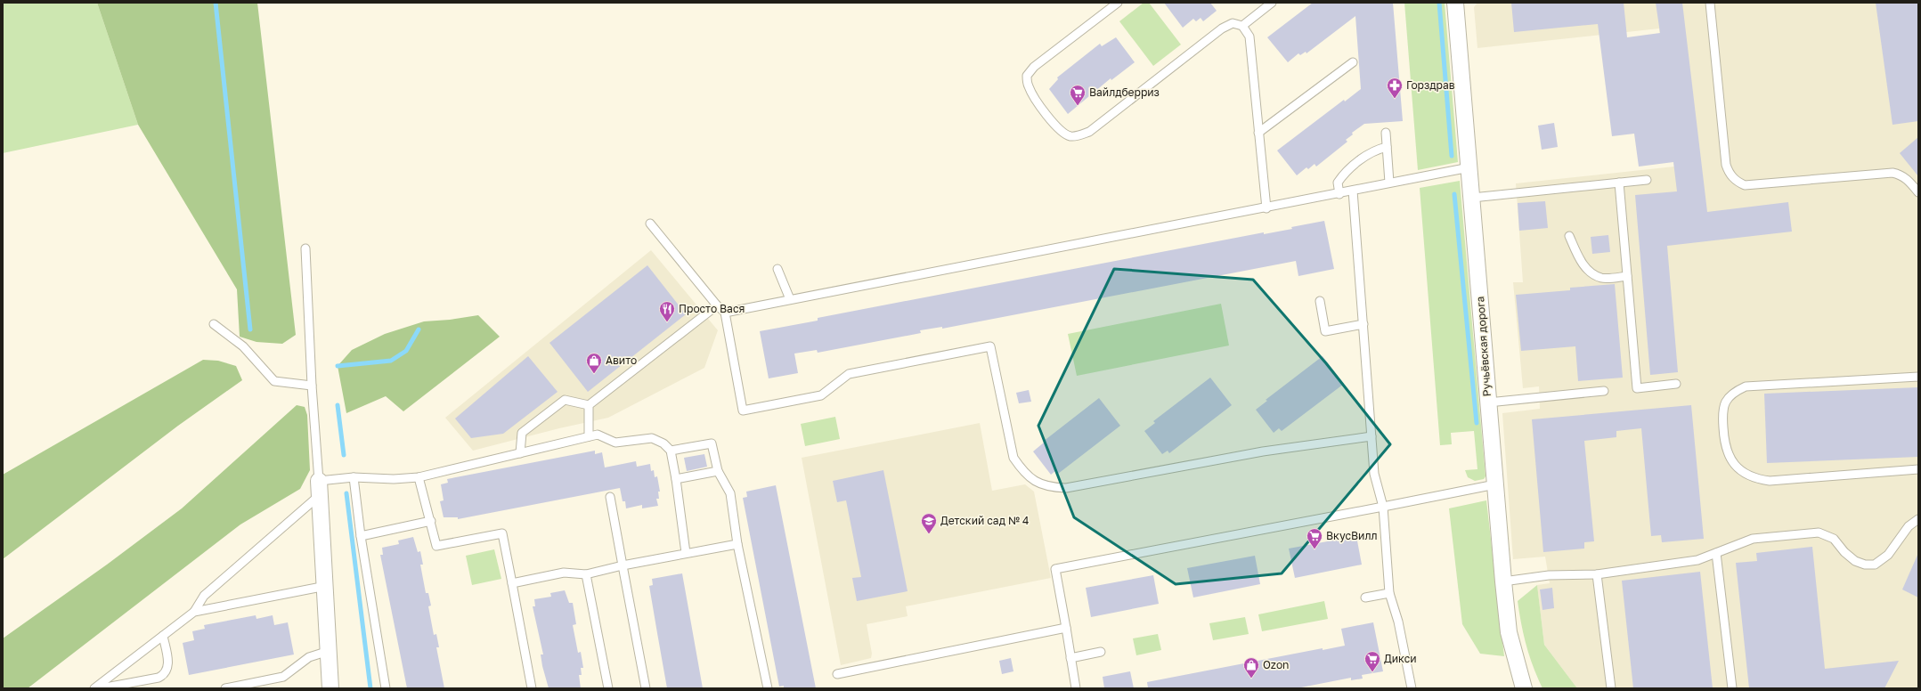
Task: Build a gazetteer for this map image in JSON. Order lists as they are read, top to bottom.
{
  "streets": {
    "street": ["Ручьёвская дорога"]
  },
  "places": {
    "pharmacy": ["Горздрав"],
    "supermarket": ["Вайлдберриз", "ВкусВилл", "Дикси"],
    "restaurant": ["Просто Вася"],
    "shop": ["Авито", "Ozon"],
    "school or university": ["Детский сад № 4"]
  }
}
